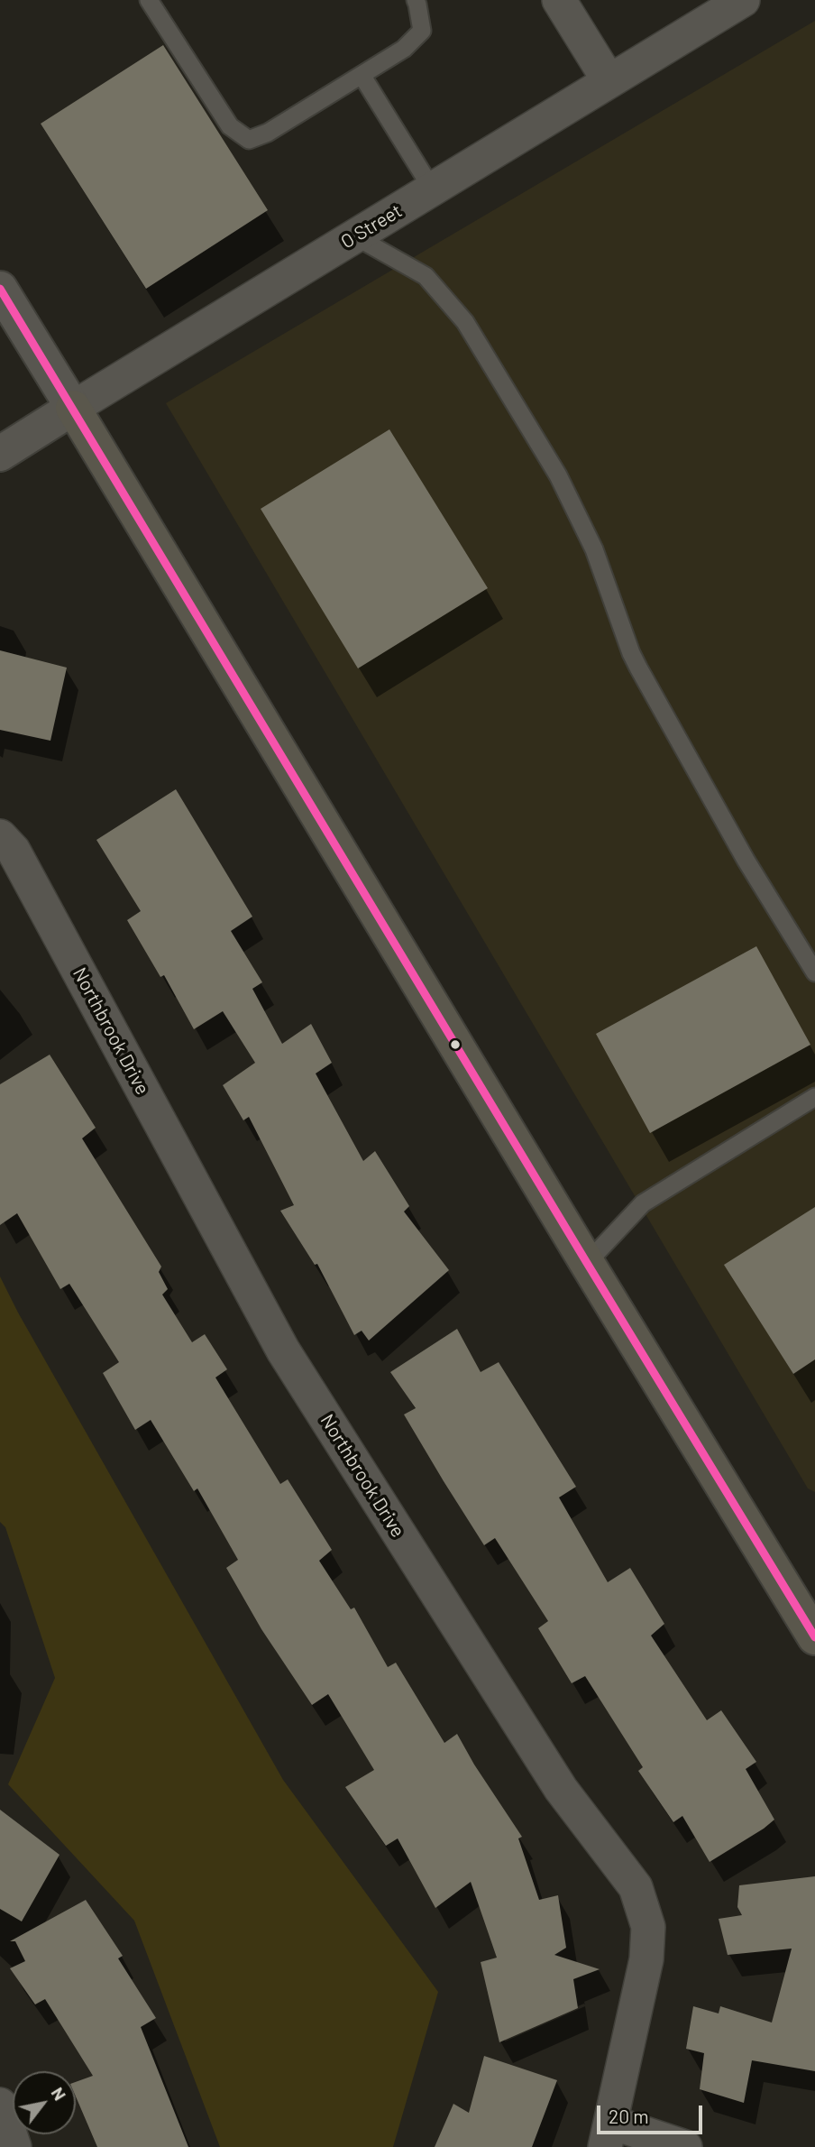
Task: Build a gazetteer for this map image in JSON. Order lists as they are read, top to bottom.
{
  "streets": {
    "main road": ["O Street"],
    "street": ["Northbrook Drive"]
  },
  "scale_bar": "20 m",
  "north": "top right"
}
